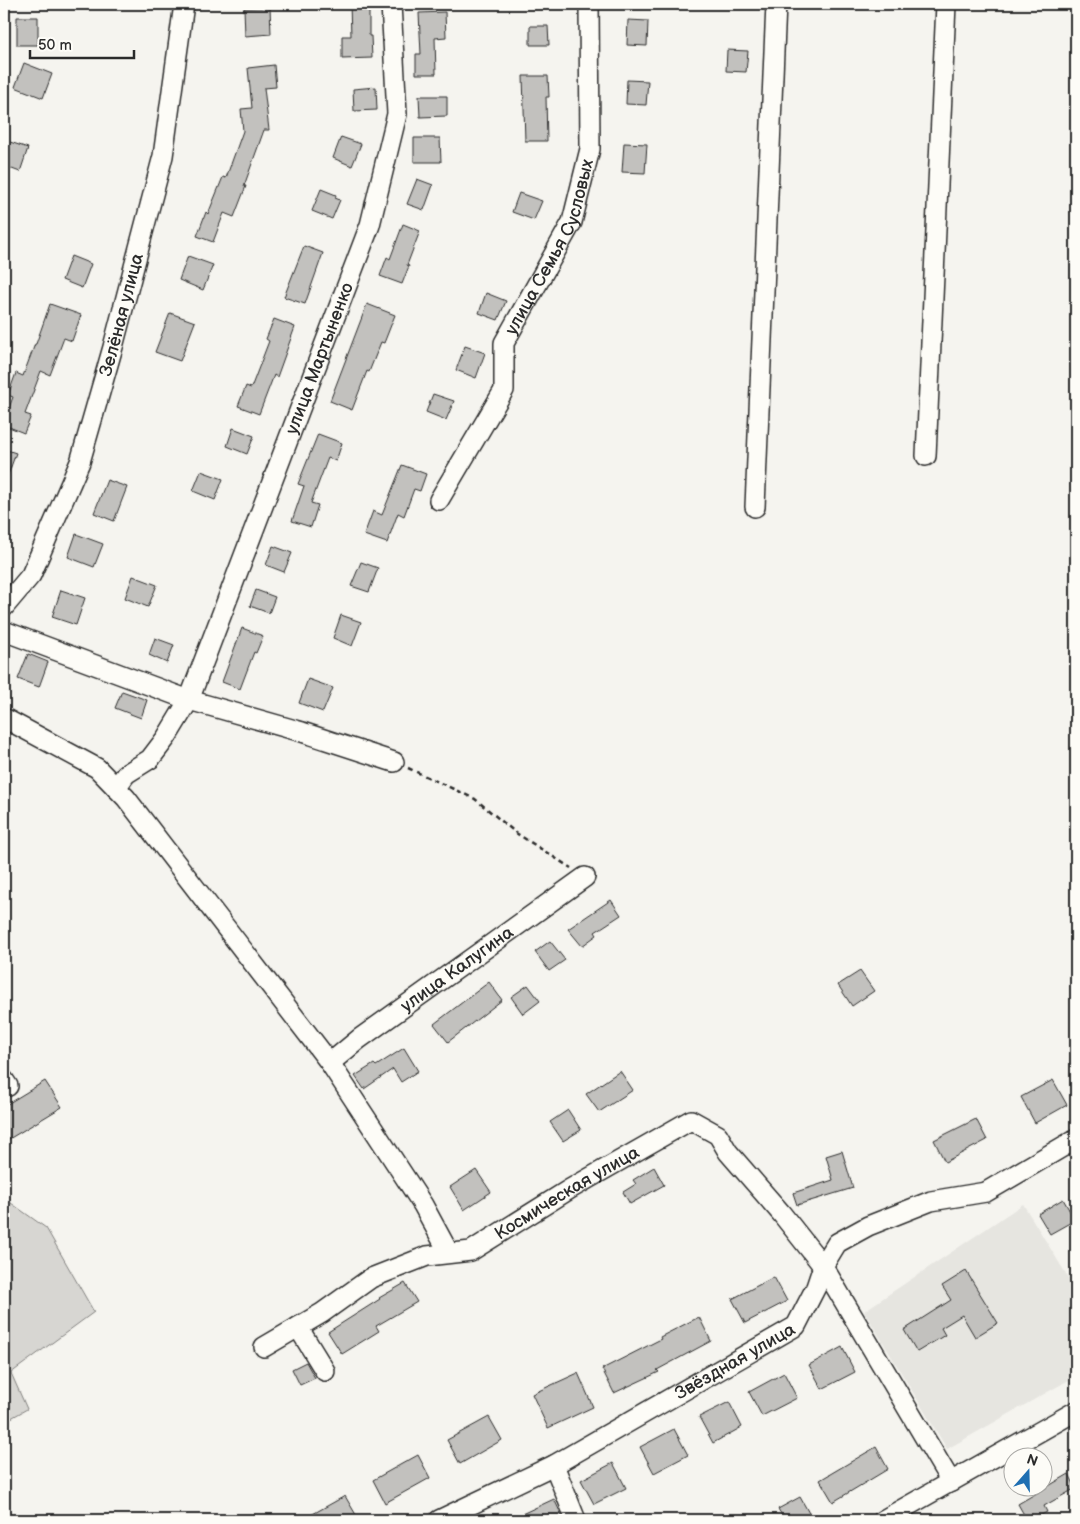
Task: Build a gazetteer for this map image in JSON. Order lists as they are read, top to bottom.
{
  "streets": {
    "street": [
      "улица Семья Сусловых",
      "Зелёная улица",
      "улица Мартыненко",
      "улица Калугина",
      "Космическая улица",
      "Звёздная улица"
    ]
  },
  "crossings": [
    ["Космическая улица", "Звёздная улица"]
  ],
  "scale_bar": "50 m",
  "north": "top"
}
